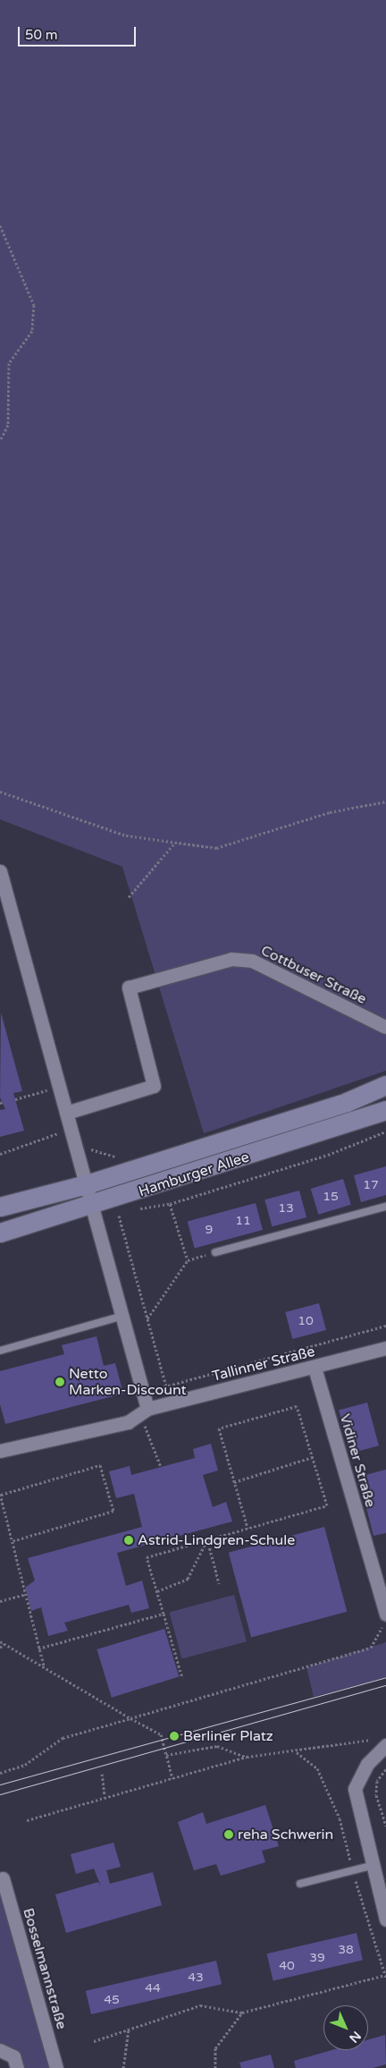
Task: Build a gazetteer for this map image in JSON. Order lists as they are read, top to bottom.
{
  "streets": {
    "street": [
      "Cottbuser Straße",
      "Hamburger Allee",
      "Tallinner Straße",
      "Vidiner Straße",
      "Bosselmannstraße"
    ]
  },
  "crossings": [
    ["Tallinner Straße", "Vidiner Straße"]
  ],
  "places": [
    "Netto Marken-Discount",
    "Astrid-Lindgren-Schule",
    "Berliner Platz",
    "reha Schwerin"
  ],
  "house_numbers": [
    "17",
    "15",
    "13",
    "11",
    "9",
    "10",
    "38",
    "39",
    "40",
    "43",
    "44",
    "45"
  ],
  "scale_bar": "50 m",
  "north": "bottom right"
}
